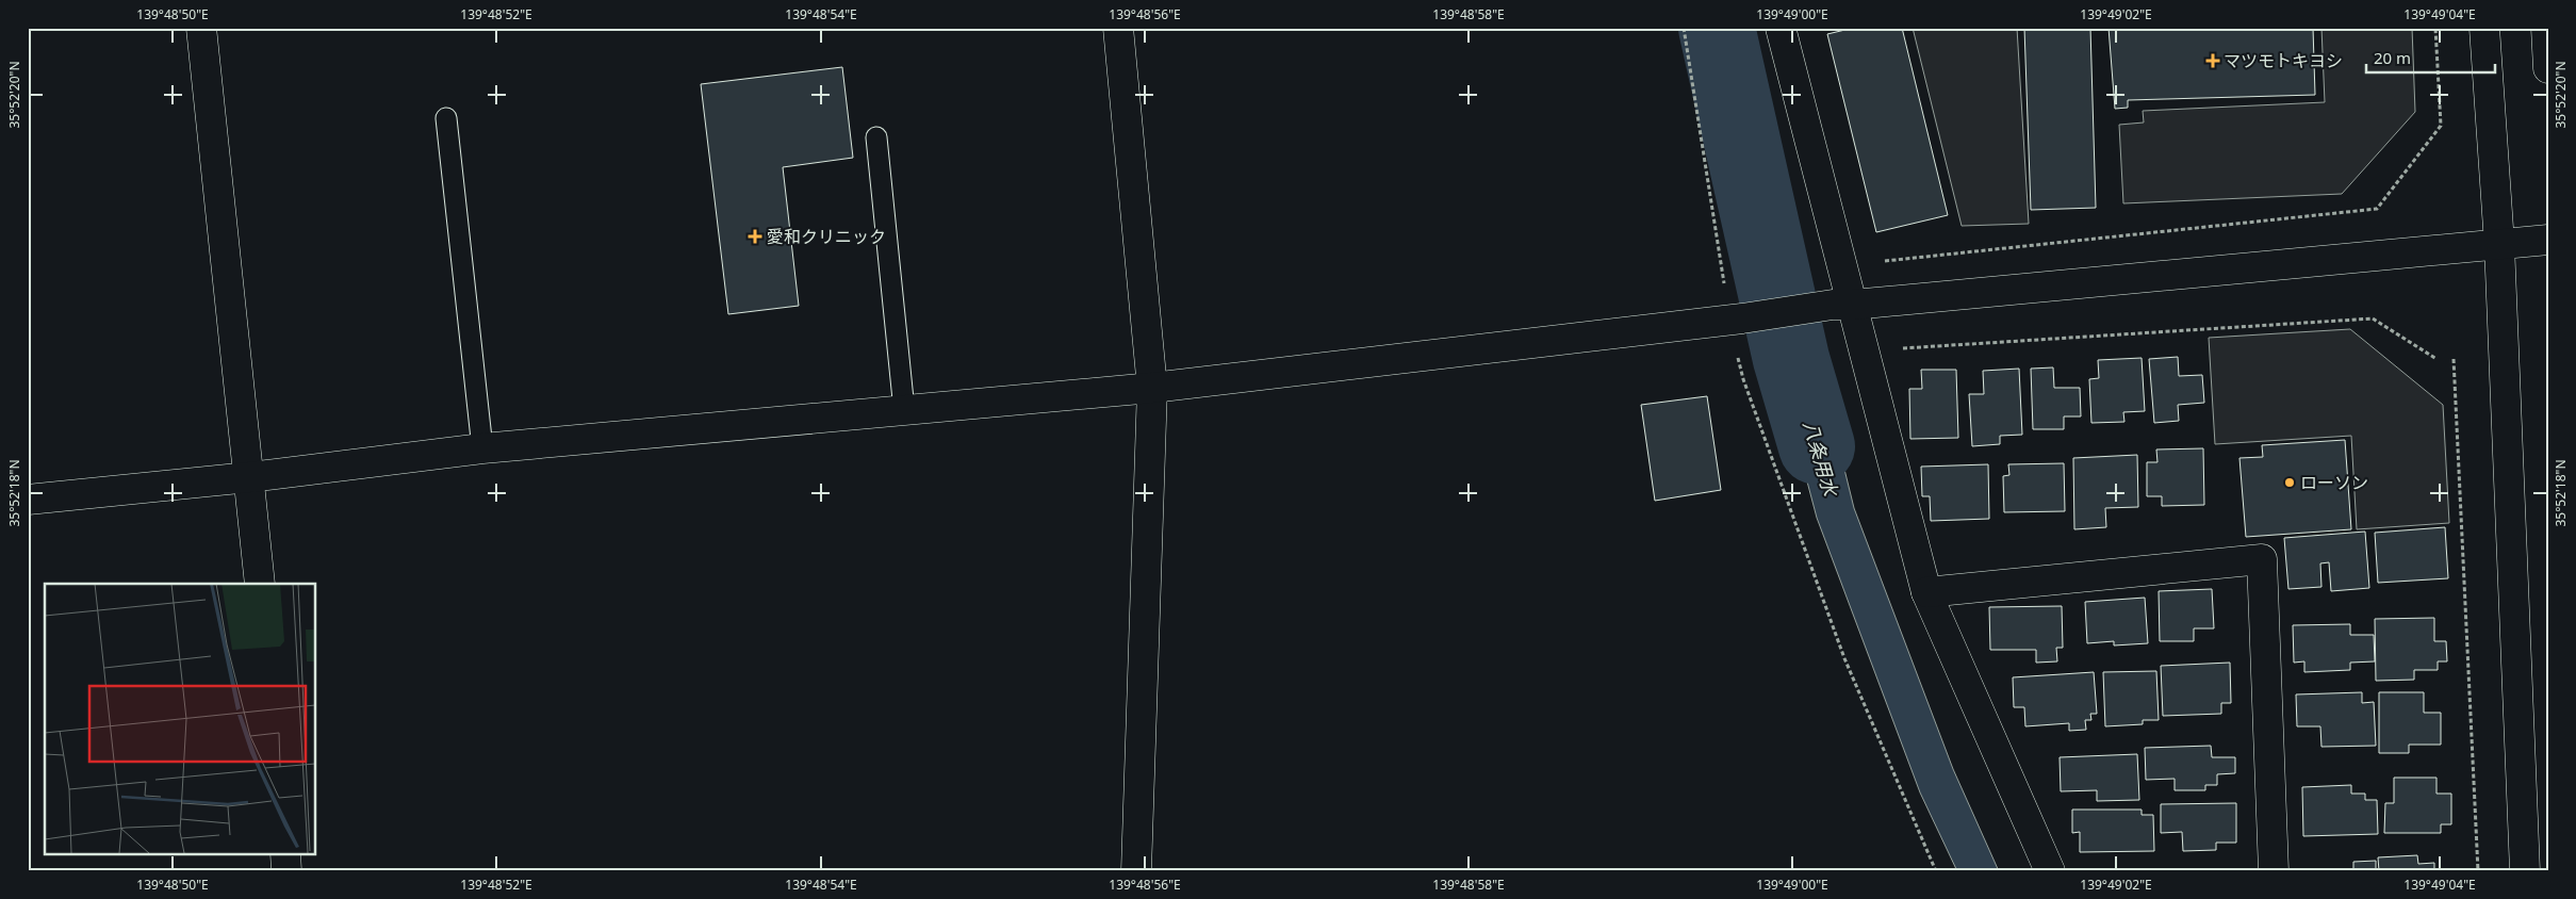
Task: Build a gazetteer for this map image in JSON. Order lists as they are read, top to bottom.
{
  "water": ["八条用水"],
  "places": {
    "health": ["マツモトキヨシ", "愛和クリニック"],
    "other": ["ローソン"]
  },
  "scale_bar": "20 m",
  "coordinates": [
    "139°48'50\"E",
    "139°48'52\"E",
    "139°48'54\"E",
    "139°48'56\"E",
    "139°48'58\"E",
    "139°49'00\"E",
    "139°49'02\"E",
    "139°49'04\"E",
    "35°52'20\"N",
    "35°52'18\"N"
  ]
}
